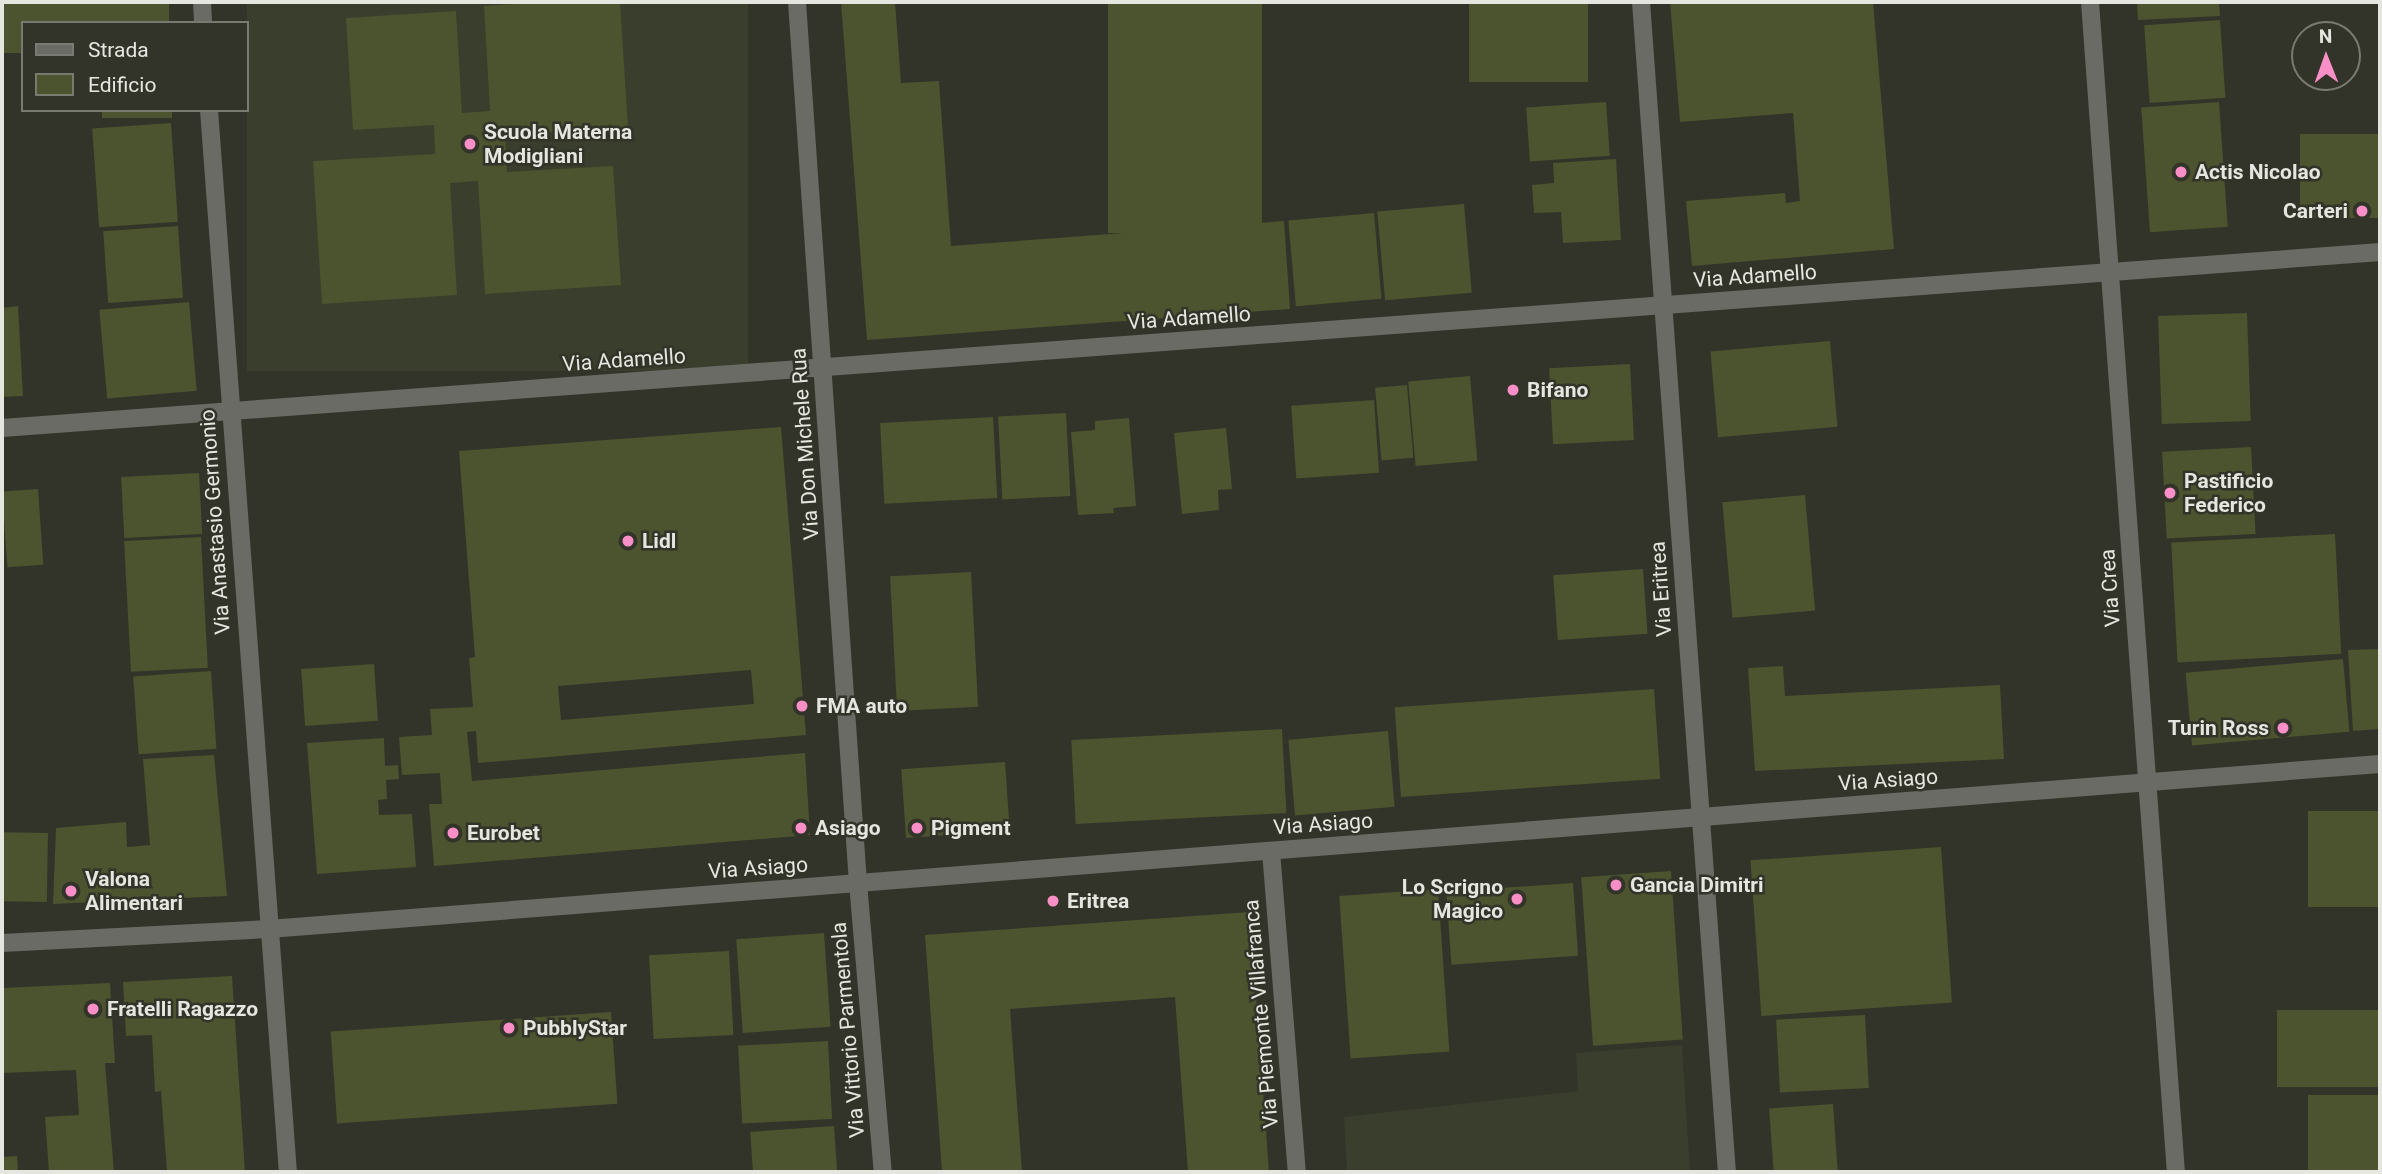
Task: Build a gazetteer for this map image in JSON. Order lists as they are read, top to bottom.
{
  "streets": {
    "street": [
      "Via Adamello",
      "Via Don Michele Rua",
      "Via Anastasio Germonio",
      "Via Crea",
      "Via Eritrea",
      "Via Asiago",
      "Via Piemonte Villafranca",
      "Via Vittorio Parmentola"
    ]
  },
  "crossings": [
    ["Via Adamello", "Via Don Michele Rua"],
    ["Via Adamello", "Via Anastasio Germonio"],
    ["Via Adamello", "Via Crea"],
    ["Via Adamello", "Via Eritrea"],
    ["Via Don Michele Rua", "Via Asiago"],
    ["Via Don Michele Rua", "Via Vittorio Parmentola"],
    ["Via Anastasio Germonio", "Via Asiago"],
    ["Via Crea", "Via Asiago"],
    ["Via Eritrea", "Via Asiago"],
    ["Via Asiago", "Via Piemonte Villafranca"],
    ["Via Asiago", "Via Vittorio Parmentola"]
  ],
  "places": [
    "Scuola Materna Modigliani",
    "Actis Nicolao",
    "Carteri",
    "Bifano",
    "Pastificio Federico",
    "Lidl",
    "FMA auto",
    "Turin Ross",
    "Asiago",
    "Pigment",
    "Eurobet",
    "Gancia Dimitri",
    "Valona Alimentari",
    "Lo Scrigno Magico",
    "Eritrea",
    "Fratelli Ragazzo",
    "PubblyStar"
  ],
  "legend": ["Strada", "Edificio"],
  "north": "top"
}
